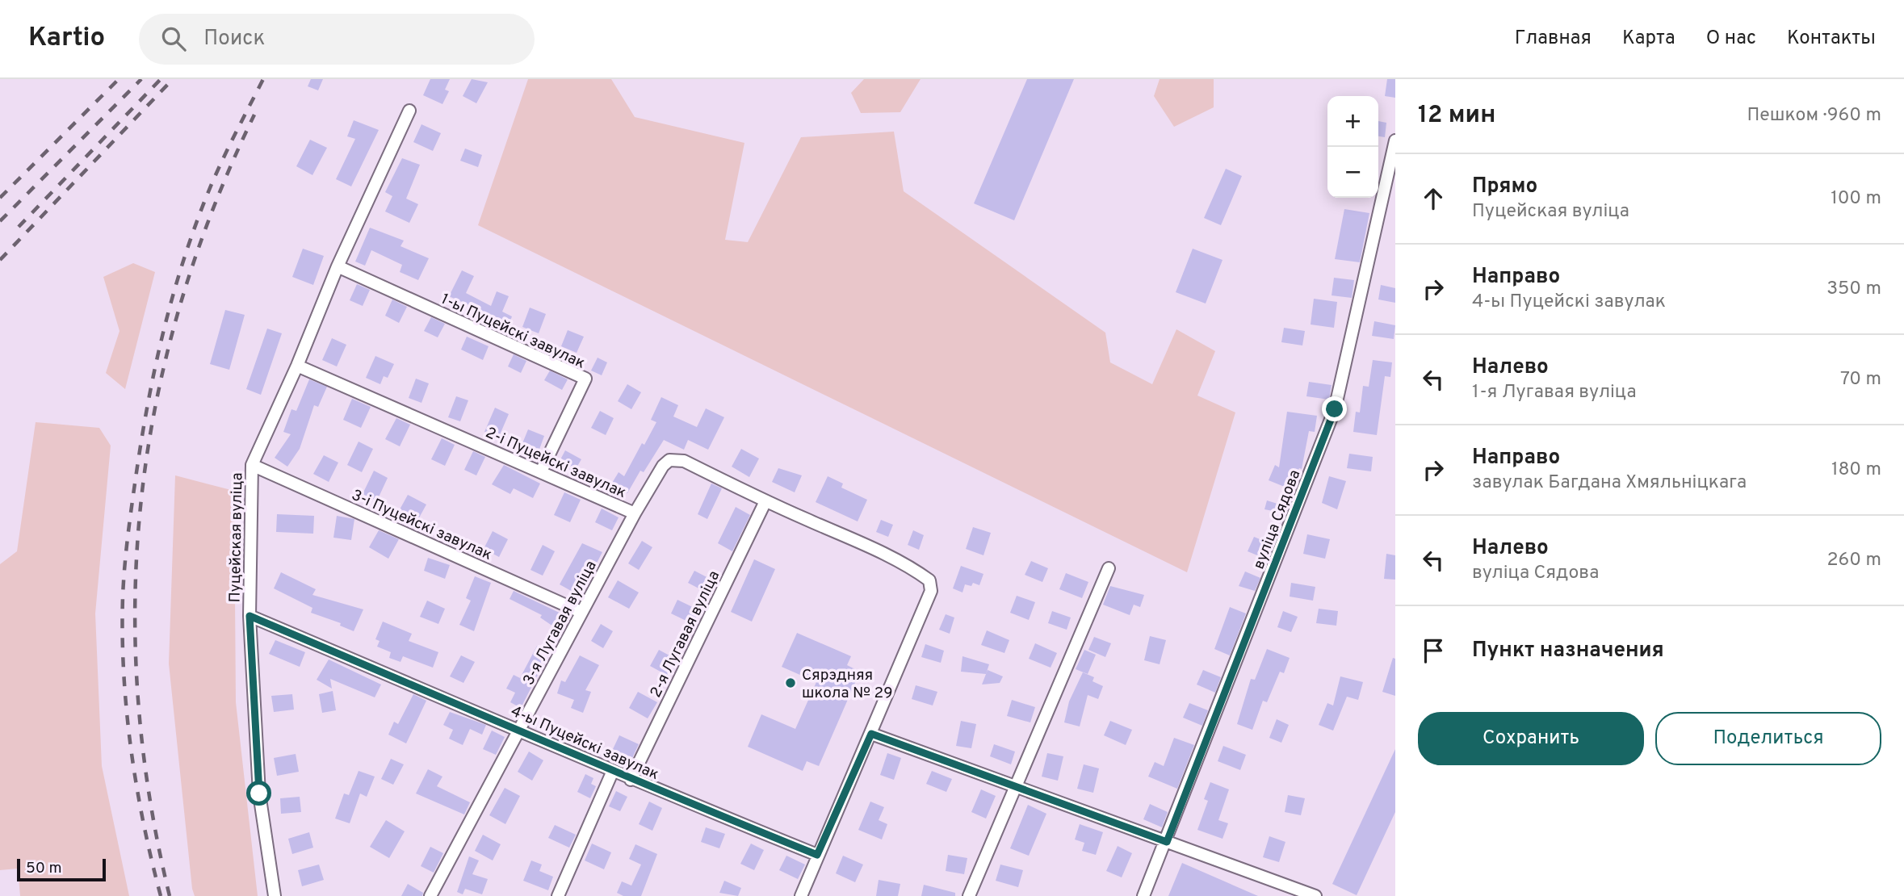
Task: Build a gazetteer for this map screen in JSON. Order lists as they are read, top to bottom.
{
  "streets": {
    "street": [
      "1-ы Пуцейскі завулак",
      "2-і Пуцейскі завулак",
      "вуліца Сядова",
      "3-і Пуцейскі завулак",
      "Пуцейская вуліца",
      "3-я Лугавая вуліца",
      "2-я Лугавая вуліца",
      "4-ы Пуцейскі завулак"
    ]
  },
  "crossings": [
    ["1-ы Пуцейскі завулак", "2-і Пуцейскі завулак"],
    ["1-ы Пуцейскі завулак", "Пуцейская вуліца"],
    ["2-і Пуцейскі завулак", "Пуцейская вуліца"],
    ["2-і Пуцейскі завулак", "3-я Лугавая вуліца"],
    ["2-і Пуцейскі завулак", "2-я Лугавая вуліца"],
    ["3-і Пуцейскі завулак", "Пуцейская вуліца"],
    ["3-і Пуцейскі завулак", "3-я Лугавая вуліца"],
    ["Пуцейская вуліца", "4-ы Пуцейскі завулак"],
    ["3-я Лугавая вуліца", "4-ы Пуцейскі завулак"],
    ["2-я Лугавая вуліца", "4-ы Пуцейскі завулак"]
  ],
  "places": ["Сярэдняя школа № 29"],
  "scale_bar": "50 m",
  "page": {
    "header": "Kartio",
    "search": "Поиск",
    "nav": [
      "Главная",
      "Карта",
      "О нас",
      "Контакты"
    ],
    "heading": ["12 мин", "Пешком · 960 m"],
    "map_buttons": ["+", "−"],
    "list": [
      ["Прямо", "Пуцейская вуліца", "100 m"],
      ["Направо", "4-ы Пуцейскі завулак", "350 m"],
      ["Налево", "1-я Лугавая вуліца", "70 m"],
      ["Направо", "завулак Багдана Хмяльніцкага", "180 m"],
      ["Налево", "вуліца Сядова", "260 m"],
      "Пункт назначения"
    ],
    "buttons": ["Сохранить", "Поделиться"],
    "scale": "50 m"
  }
}
